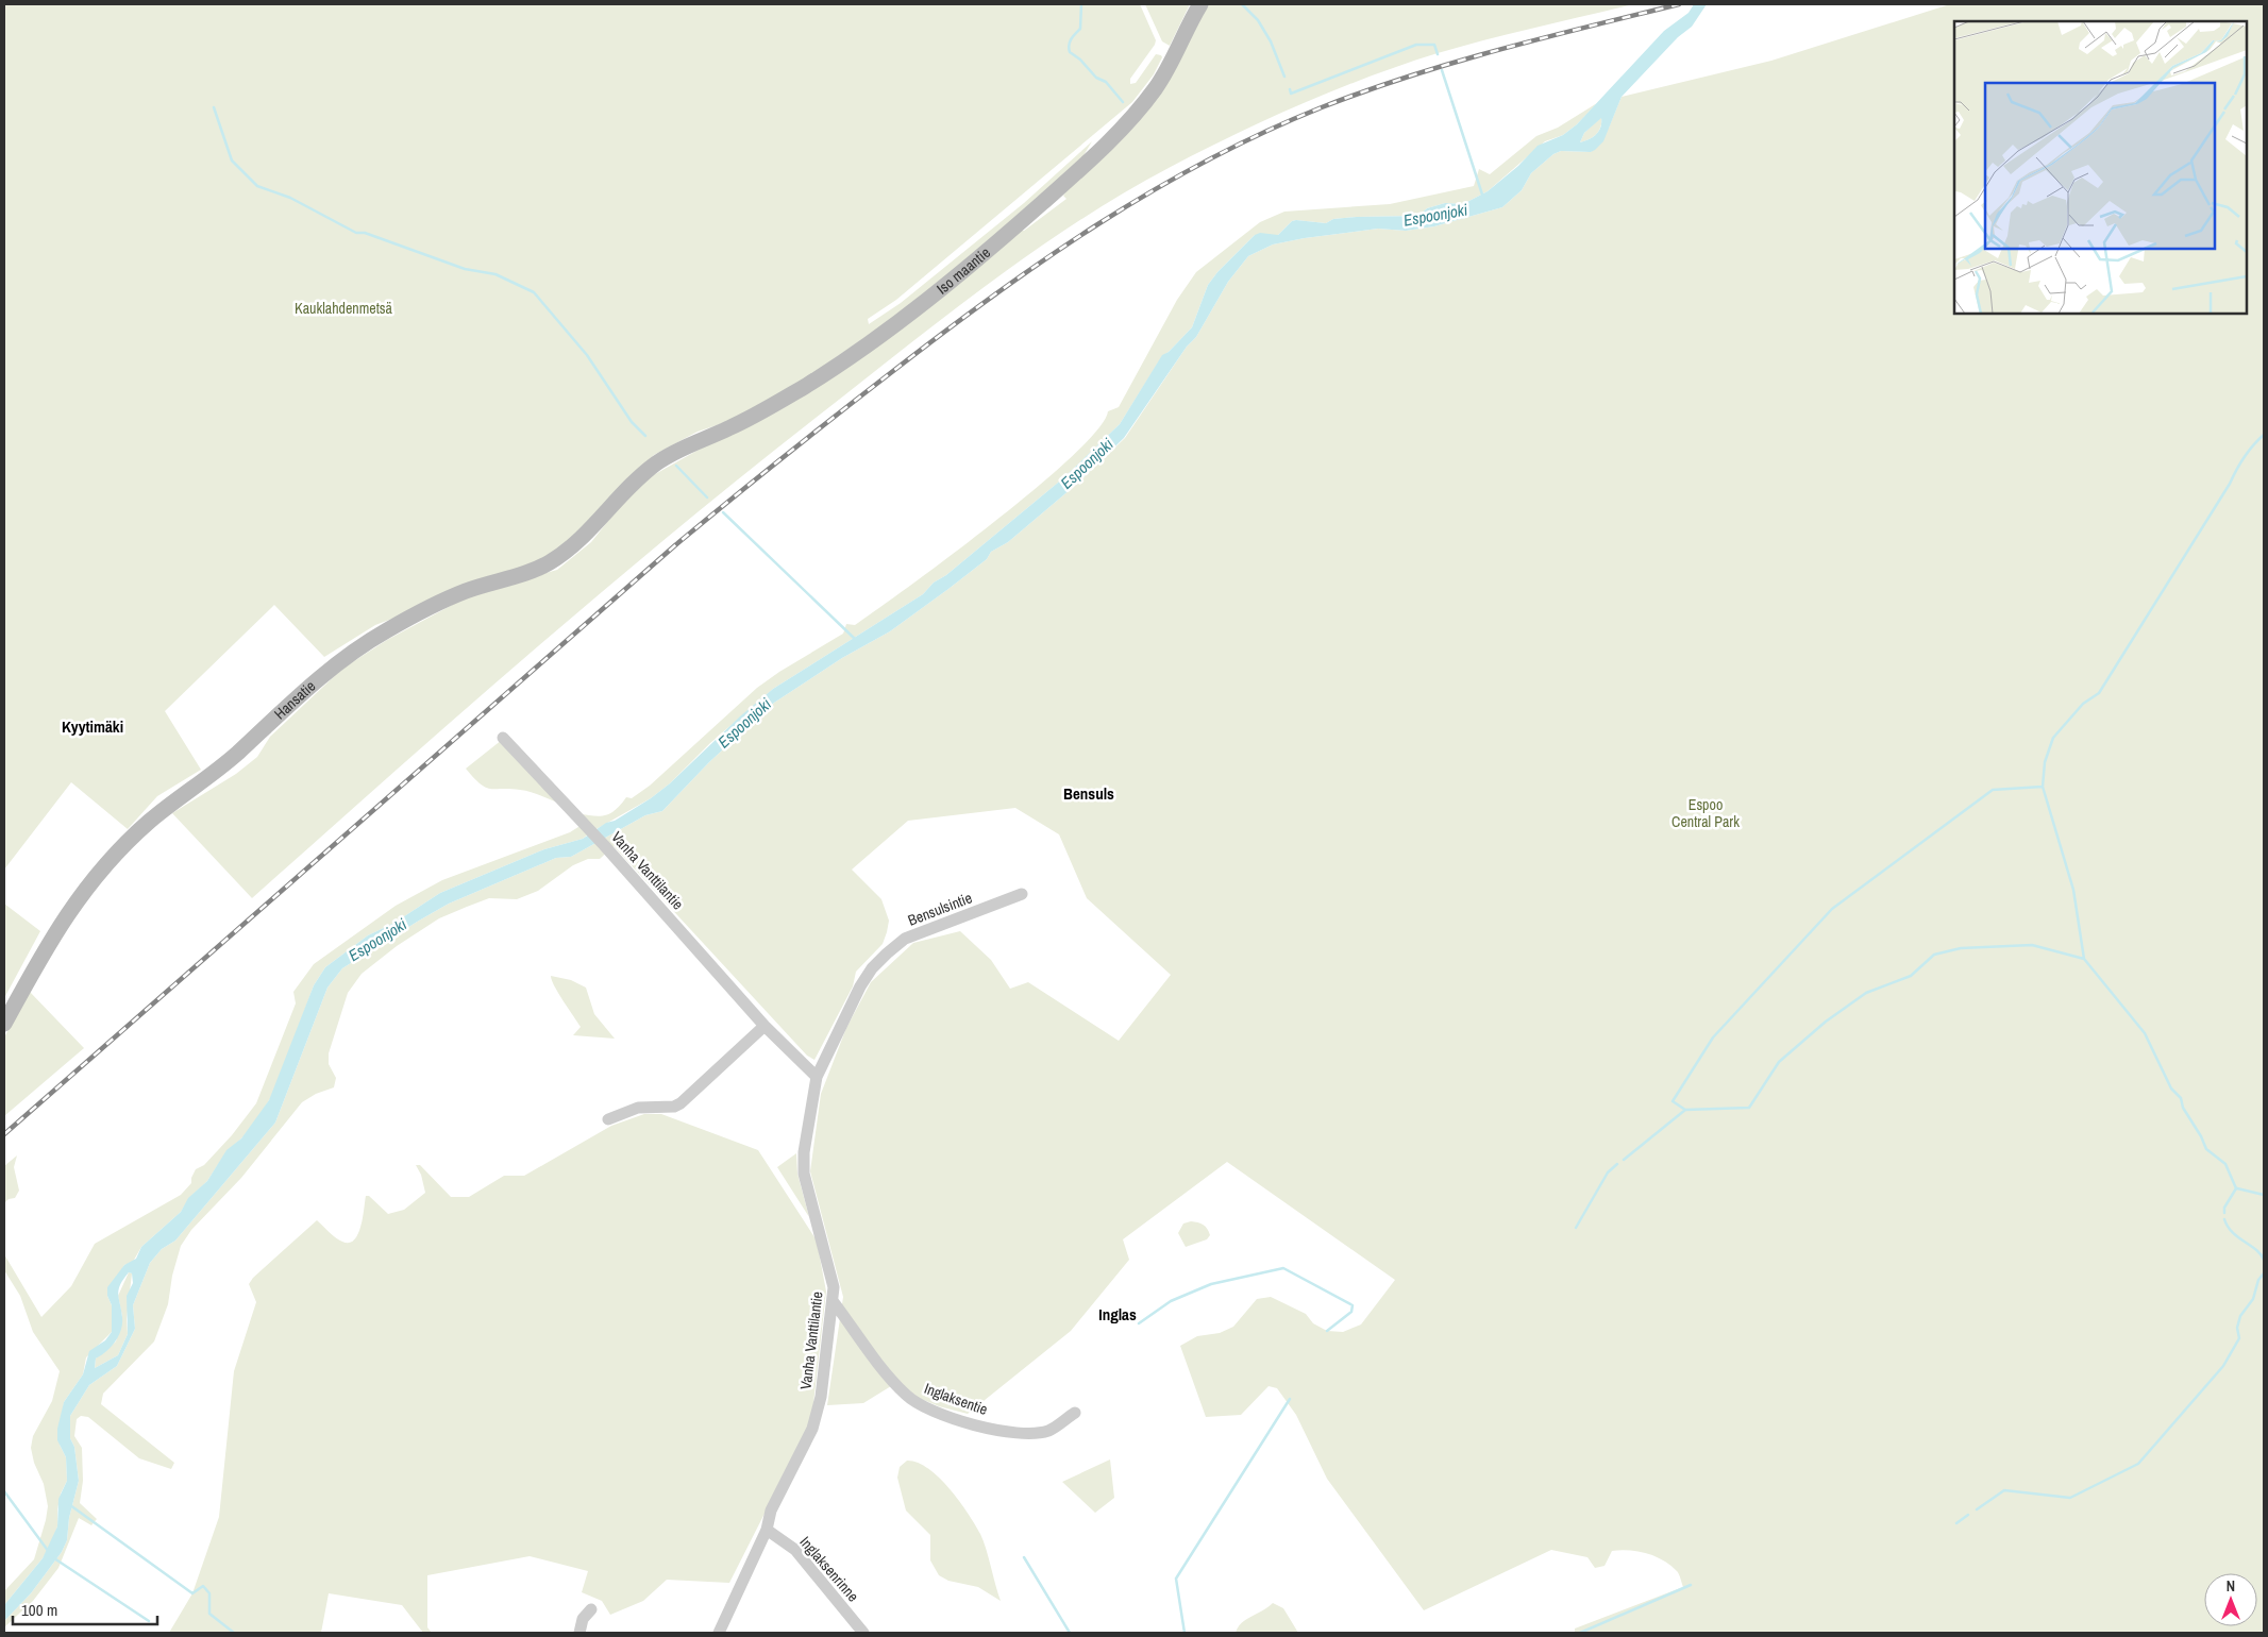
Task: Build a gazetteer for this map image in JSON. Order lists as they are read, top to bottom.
{
  "streets": {
    "main road": ["Iso maantie", "Hansatie"],
    "street": [
      "Vanha Vanttilantie",
      "Bensulsintie",
      "Inglaksentie",
      "Inglaksenrinne"
    ]
  },
  "crossings": [
    ["Iso maantie", "Hansatie"],
    ["Vanha Vanttilantie", "Bensulsintie"],
    ["Vanha Vanttilantie", "Inglaksentie"],
    ["Vanha Vanttilantie", "Inglaksenrinne"]
  ],
  "districts": ["Kyytimäki", "Bensuls", "Inglas"],
  "water": ["Espoonjoki"],
  "parks": ["Kauklahdenmetsä", "Espoo Central Park"],
  "scale_bar": "100 m",
  "north": "top"
}
